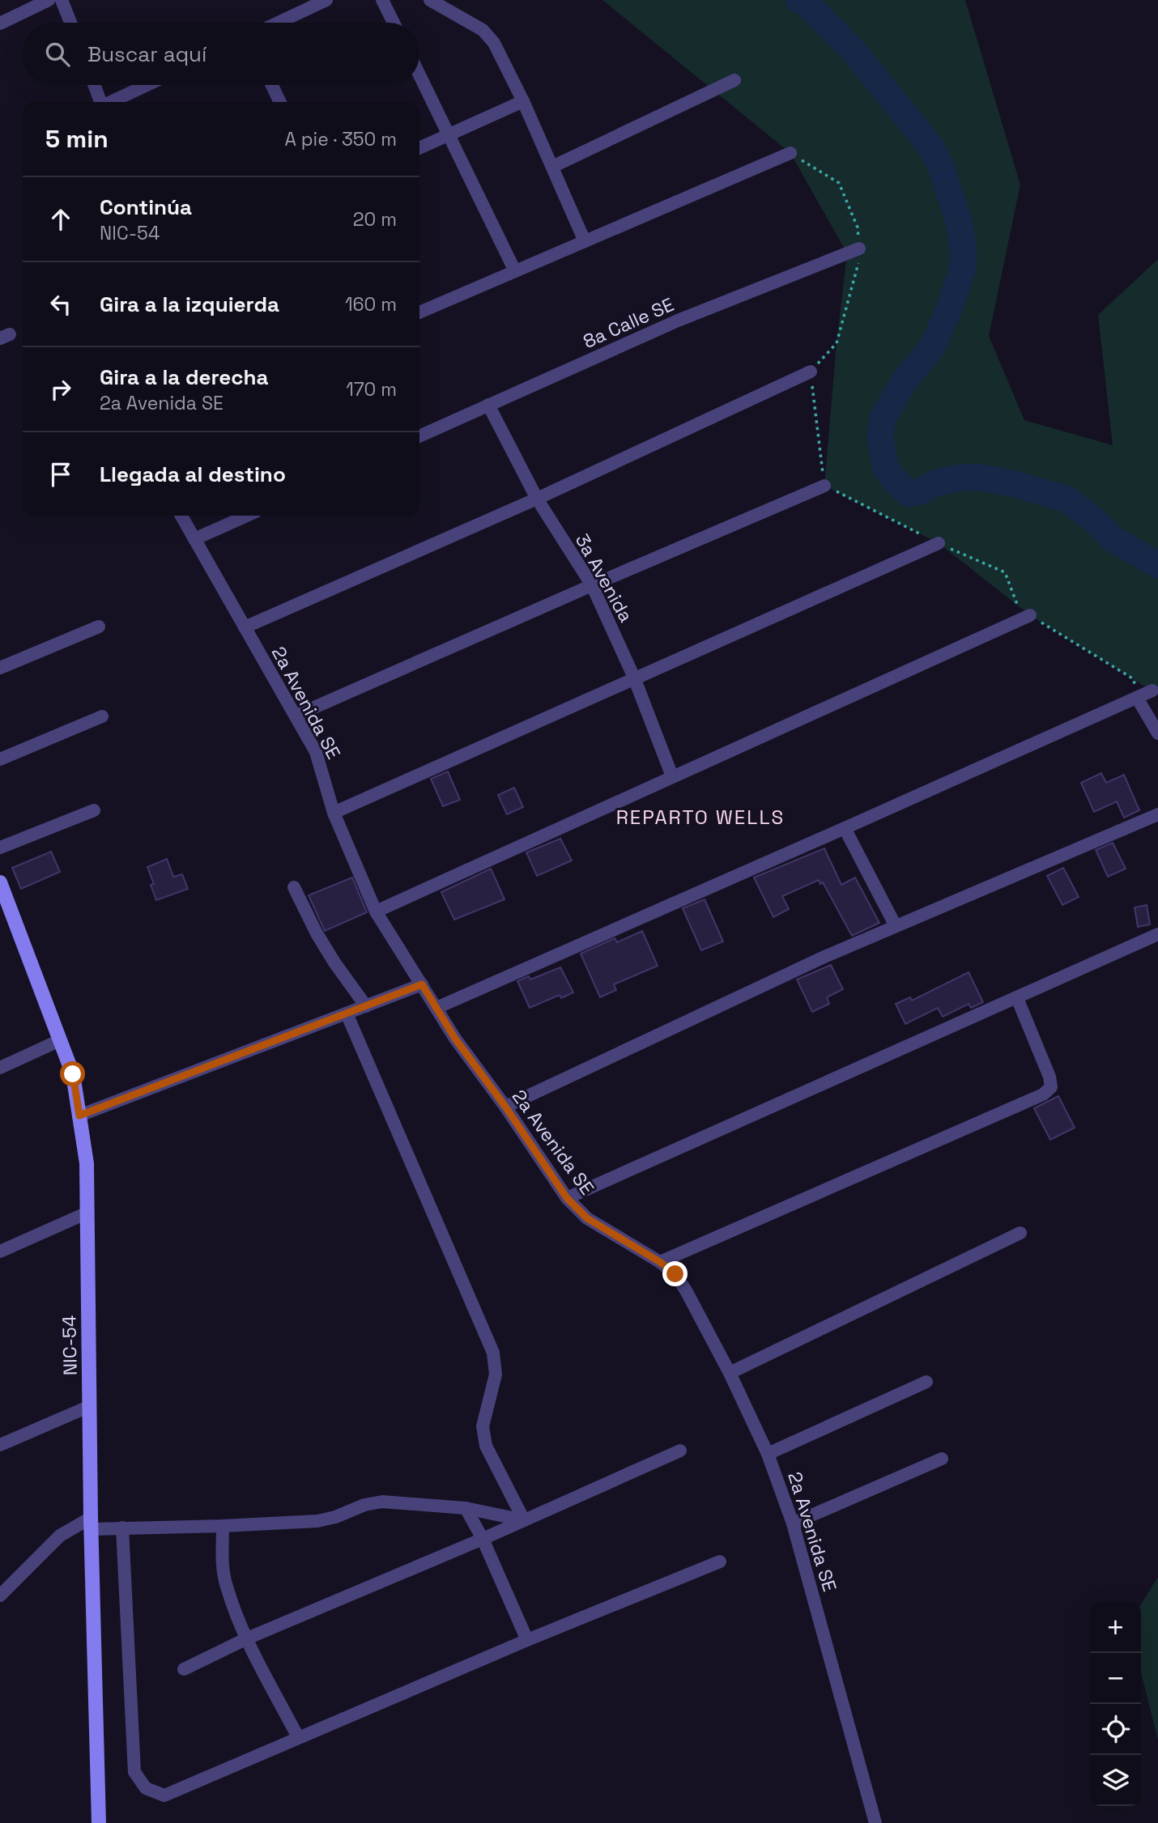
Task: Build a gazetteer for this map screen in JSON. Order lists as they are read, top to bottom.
{
  "streets": {
    "main road": ["NIC-54"],
    "street": ["8a Calle SE", "3a Avenida", "2a Avenida SE"]
  },
  "crossings": [
    ["8a Calle SE", "3a Avenida"]
  ],
  "districts": ["REPARTO WELLS"],
  "page": {
    "search": "Buscar aquí",
    "heading": ["5 min", "A pie · 350 m"],
    "list": [
      ["Continúa", "NIC-54", "20 m"],
      ["Gira a la izquierda", "160 m"],
      ["Gira a la derecha", "2a Avenida SE", "170 m"],
      "Llegada al destino"
    ],
    "map_buttons": ["+", "−"]
  }
}
